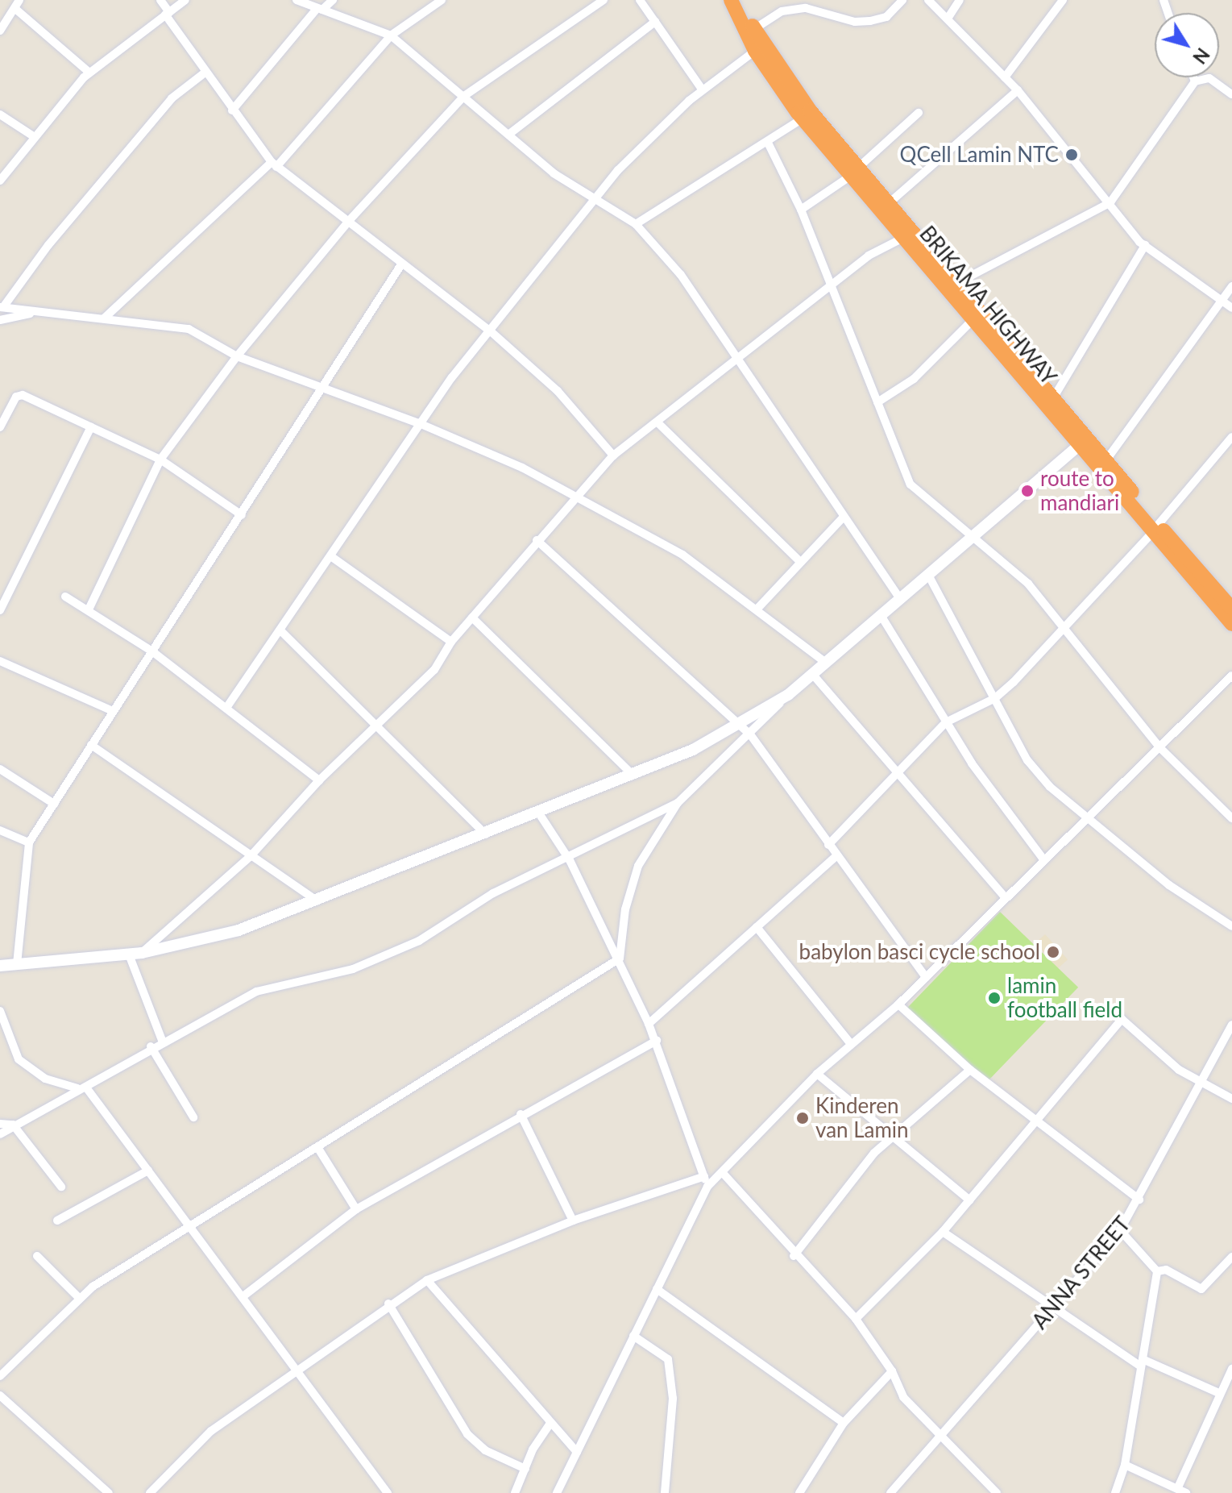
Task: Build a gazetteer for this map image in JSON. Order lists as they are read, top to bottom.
{
  "streets": {
    "highway": ["BRIKAMA HIGHWAY"],
    "street": ["ANNA STREET"]
  },
  "places": [
    "QCell Lamin NTC",
    "route to mandiari",
    "babylon basci cycle school",
    "lamin football field",
    "Kinderen van Lamin"
  ],
  "north": "bottom right"
}
